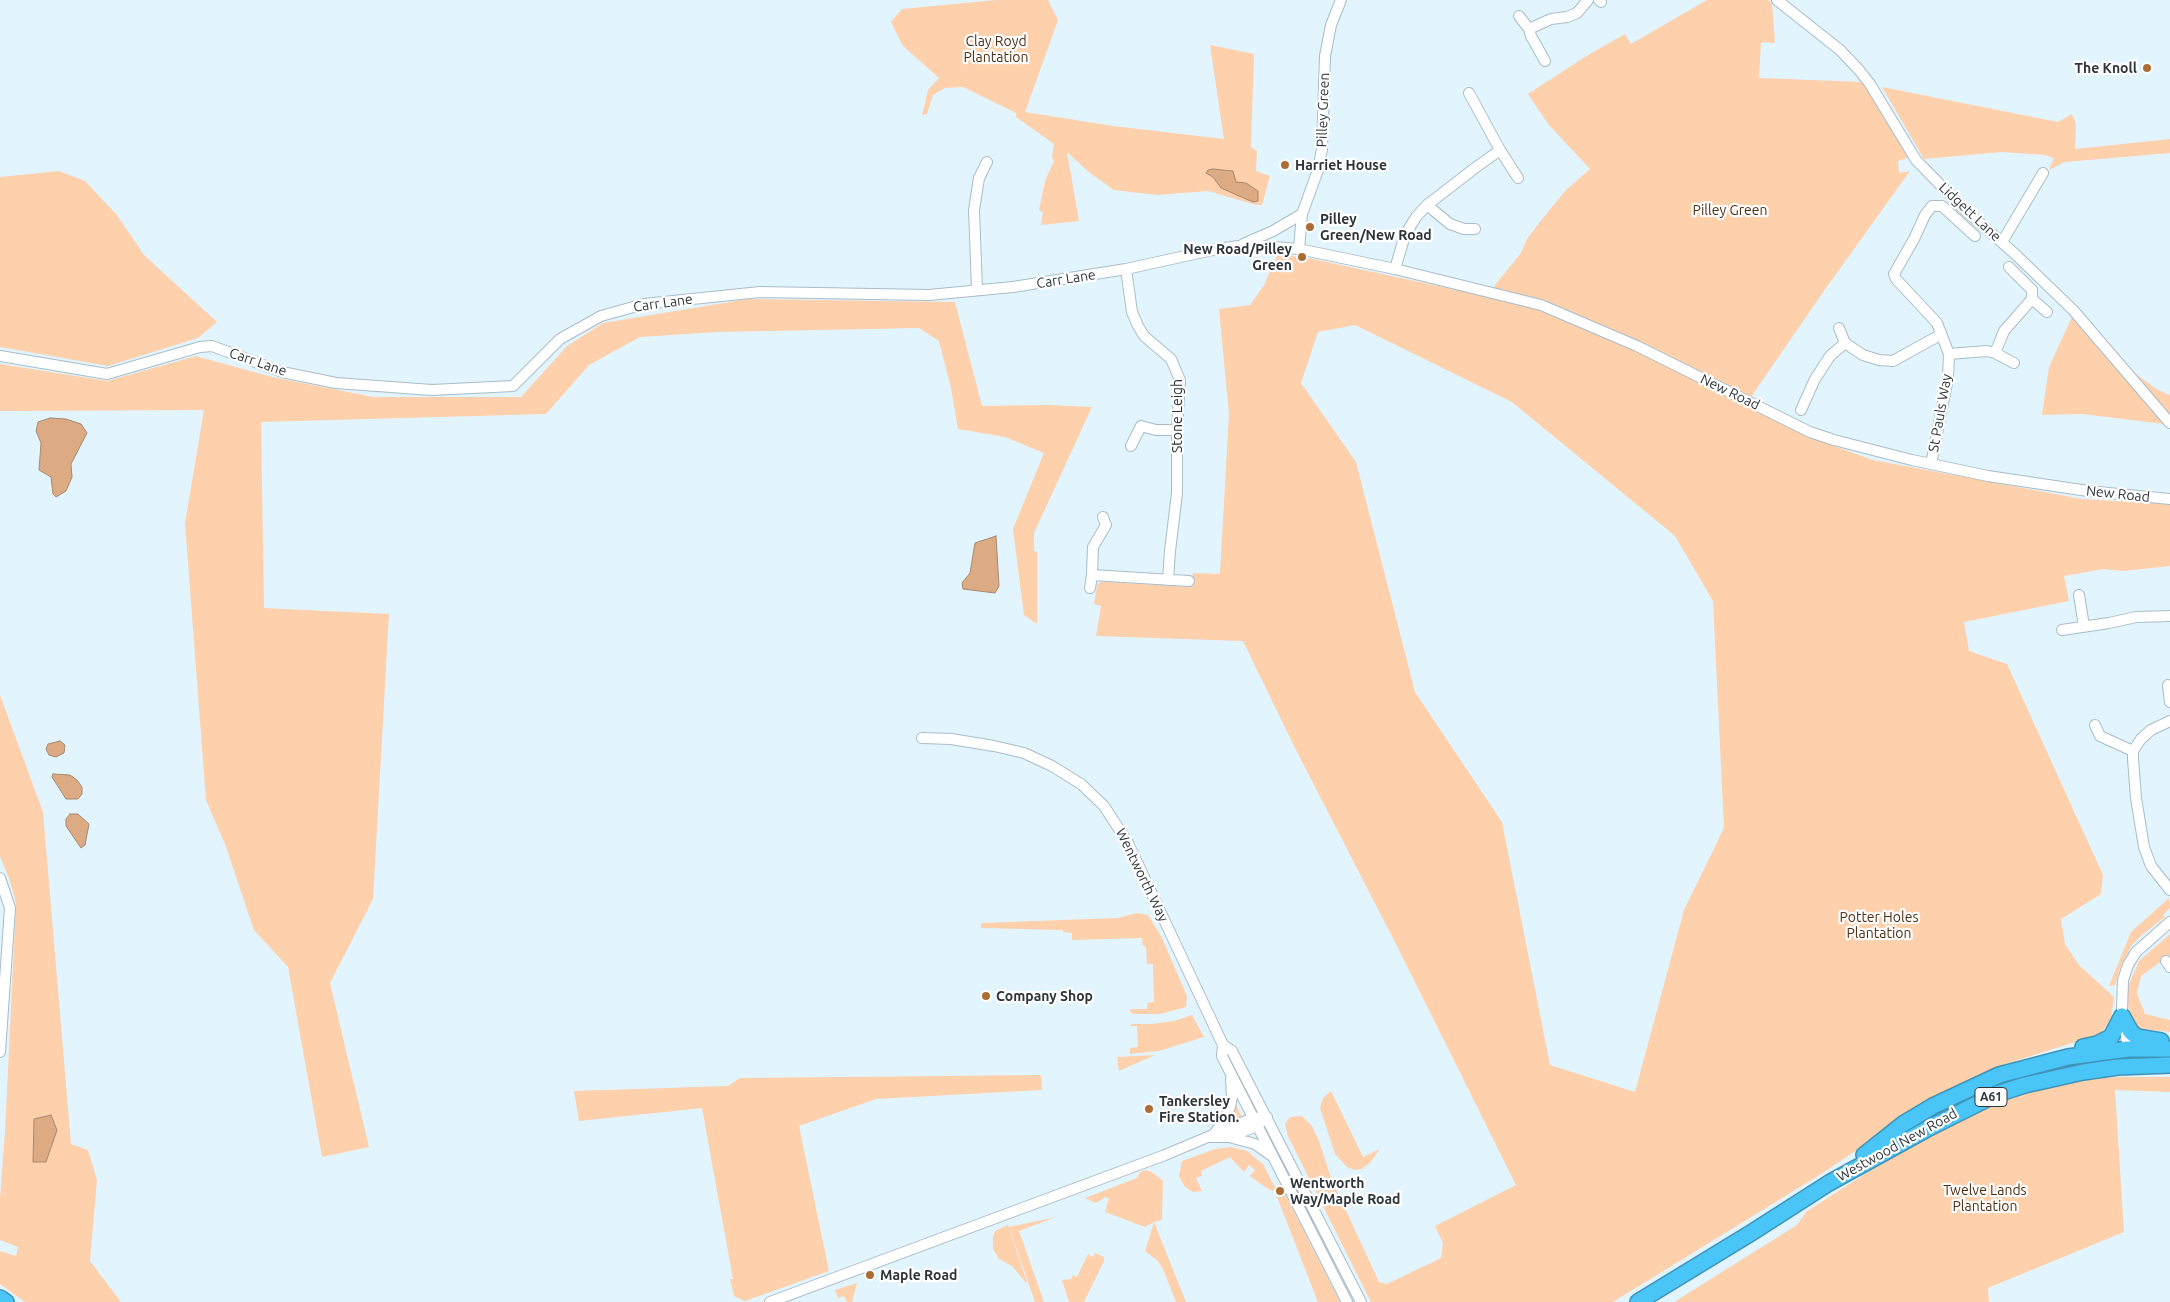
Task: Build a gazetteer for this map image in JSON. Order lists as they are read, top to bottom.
{
  "streets": {
    "highway": ["A61", "Westwood New Road"],
    "street": [
      "Pilley Green",
      "Lidgett Lane",
      "Carr Lane",
      "New Road",
      "St Pauls Way",
      "Stone Leigh",
      "Wentworth Way"
    ]
  },
  "crossings": [
    ["Pilley Green", "Carr Lane"],
    ["Pilley Green", "New Road"],
    ["Carr Lane", "New Road"],
    ["Carr Lane", "Stone Leigh"],
    ["New Road", "St Pauls Way"]
  ],
  "parks": [
    "Clay Royd Plantation",
    "Pilley Green",
    "Potter Holes Plantation",
    "Twelve Lands Plantation"
  ],
  "places": [
    "The Knoll",
    "Harriet House",
    "Pilley Green/New Road",
    "New Road/Pilley Green",
    "Company Shop",
    "Tankersley Fire Station.",
    "Wentworth Way/Maple Road",
    "Maple Road"
  ]
}
